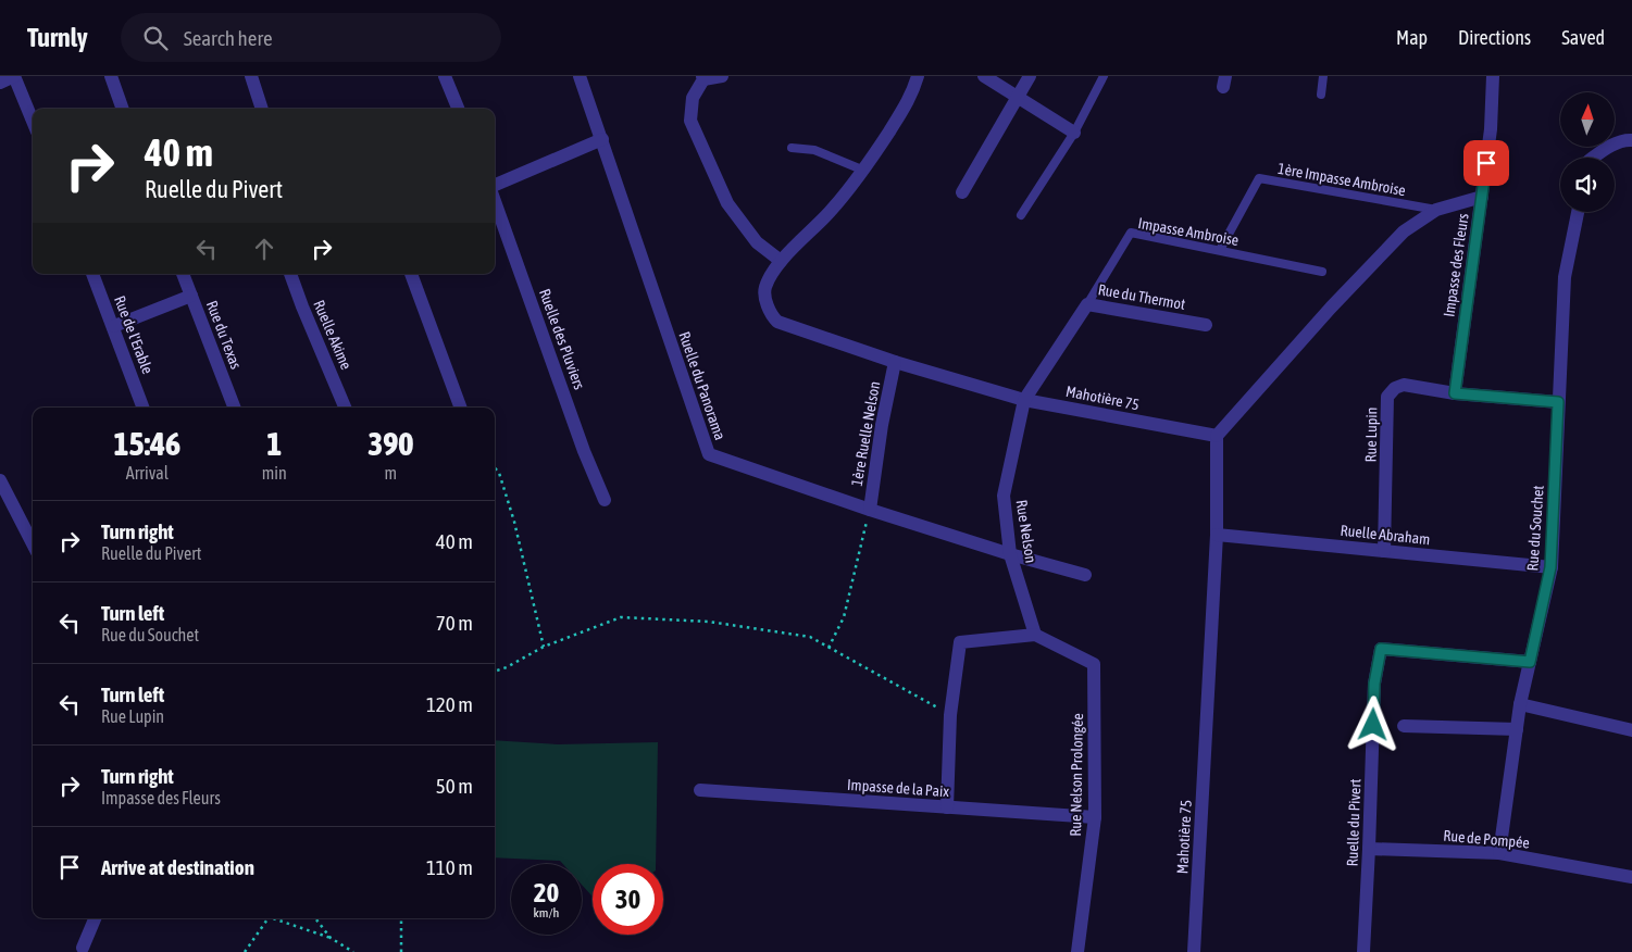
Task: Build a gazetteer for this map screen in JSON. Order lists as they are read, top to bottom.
{
  "streets": {
    "street": [
      "Impasse des Fleurs",
      "Rue du Thermot",
      "Rue de l'Erable",
      "Rue du Texas",
      "Ruelle Akime",
      "Ruelle des Pluviers",
      "Ruelle du Panorama",
      "Mahotière 75",
      "1ère Ruelle Nelson",
      "Rue Lupin",
      "Rue du Souchet",
      "Rue Nelson",
      "Ruelle Abraham",
      "Rue Nelson Prolongée",
      "Impasse de la Paix",
      "Ruelle du Pivert",
      "Rue de Pompée"
    ],
    "lane": ["1ère Impasse Ambroise", "Impasse Ambroise"]
  },
  "crossings": [
    ["1ère Impasse Ambroise", "Impasse Ambroise"],
    ["Impasse Ambroise", "Rue du Thermot"],
    ["Impasse des Fleurs", "Rue Lupin"],
    ["Rue du Thermot", "Mahotière 75"],
    ["Rue du Thermot", "Rue Nelson"],
    ["Ruelle du Panorama", "1ère Ruelle Nelson"],
    ["Ruelle du Panorama", "Rue Nelson"],
    ["Mahotière 75", "1ère Ruelle Nelson"],
    ["Mahotière 75", "Rue Nelson"],
    ["Mahotière 75", "Ruelle Abraham"],
    ["Rue Lupin", "Rue du Souchet"],
    ["Rue Lupin", "Ruelle Abraham"],
    ["Rue du Souchet", "Ruelle Abraham"],
    ["Rue du Souchet", "Ruelle du Pivert"],
    ["Rue du Souchet", "Rue de Pompée"],
    ["Rue Nelson", "Rue Nelson Prolongée"],
    ["Rue Nelson Prolongée", "Impasse de la Paix"],
    ["Ruelle du Pivert", "Rue de Pompée"]
  ],
  "north": "top",
  "page": {
    "header": "Turnly",
    "search": "Search here",
    "nav": ["Map", "Directions", "Saved"],
    "turn": ["40 m", "Ruelle du Pivert"],
    "eta": [
      "15:46",
      "Arrival",
      "1",
      "min",
      "390",
      "m"
    ],
    "list": [
      {
        "name": "Turn right",
        "note": "Ruelle du Pivert",
        "value": "40 m"
      },
      {
        "name": "Turn left",
        "note": "Rue du Souchet",
        "value": "70 m"
      },
      {
        "name": "Turn left",
        "note": "Rue Lupin",
        "value": "120 m"
      },
      {
        "name": "Turn right",
        "note": "Impasse des Fleurs",
        "value": "50 m"
      },
      {
        "name": "Arrive at destination",
        "value": "110 m"
      }
    ],
    "speed": "20 km/h",
    "limit": "30"
  }
}
